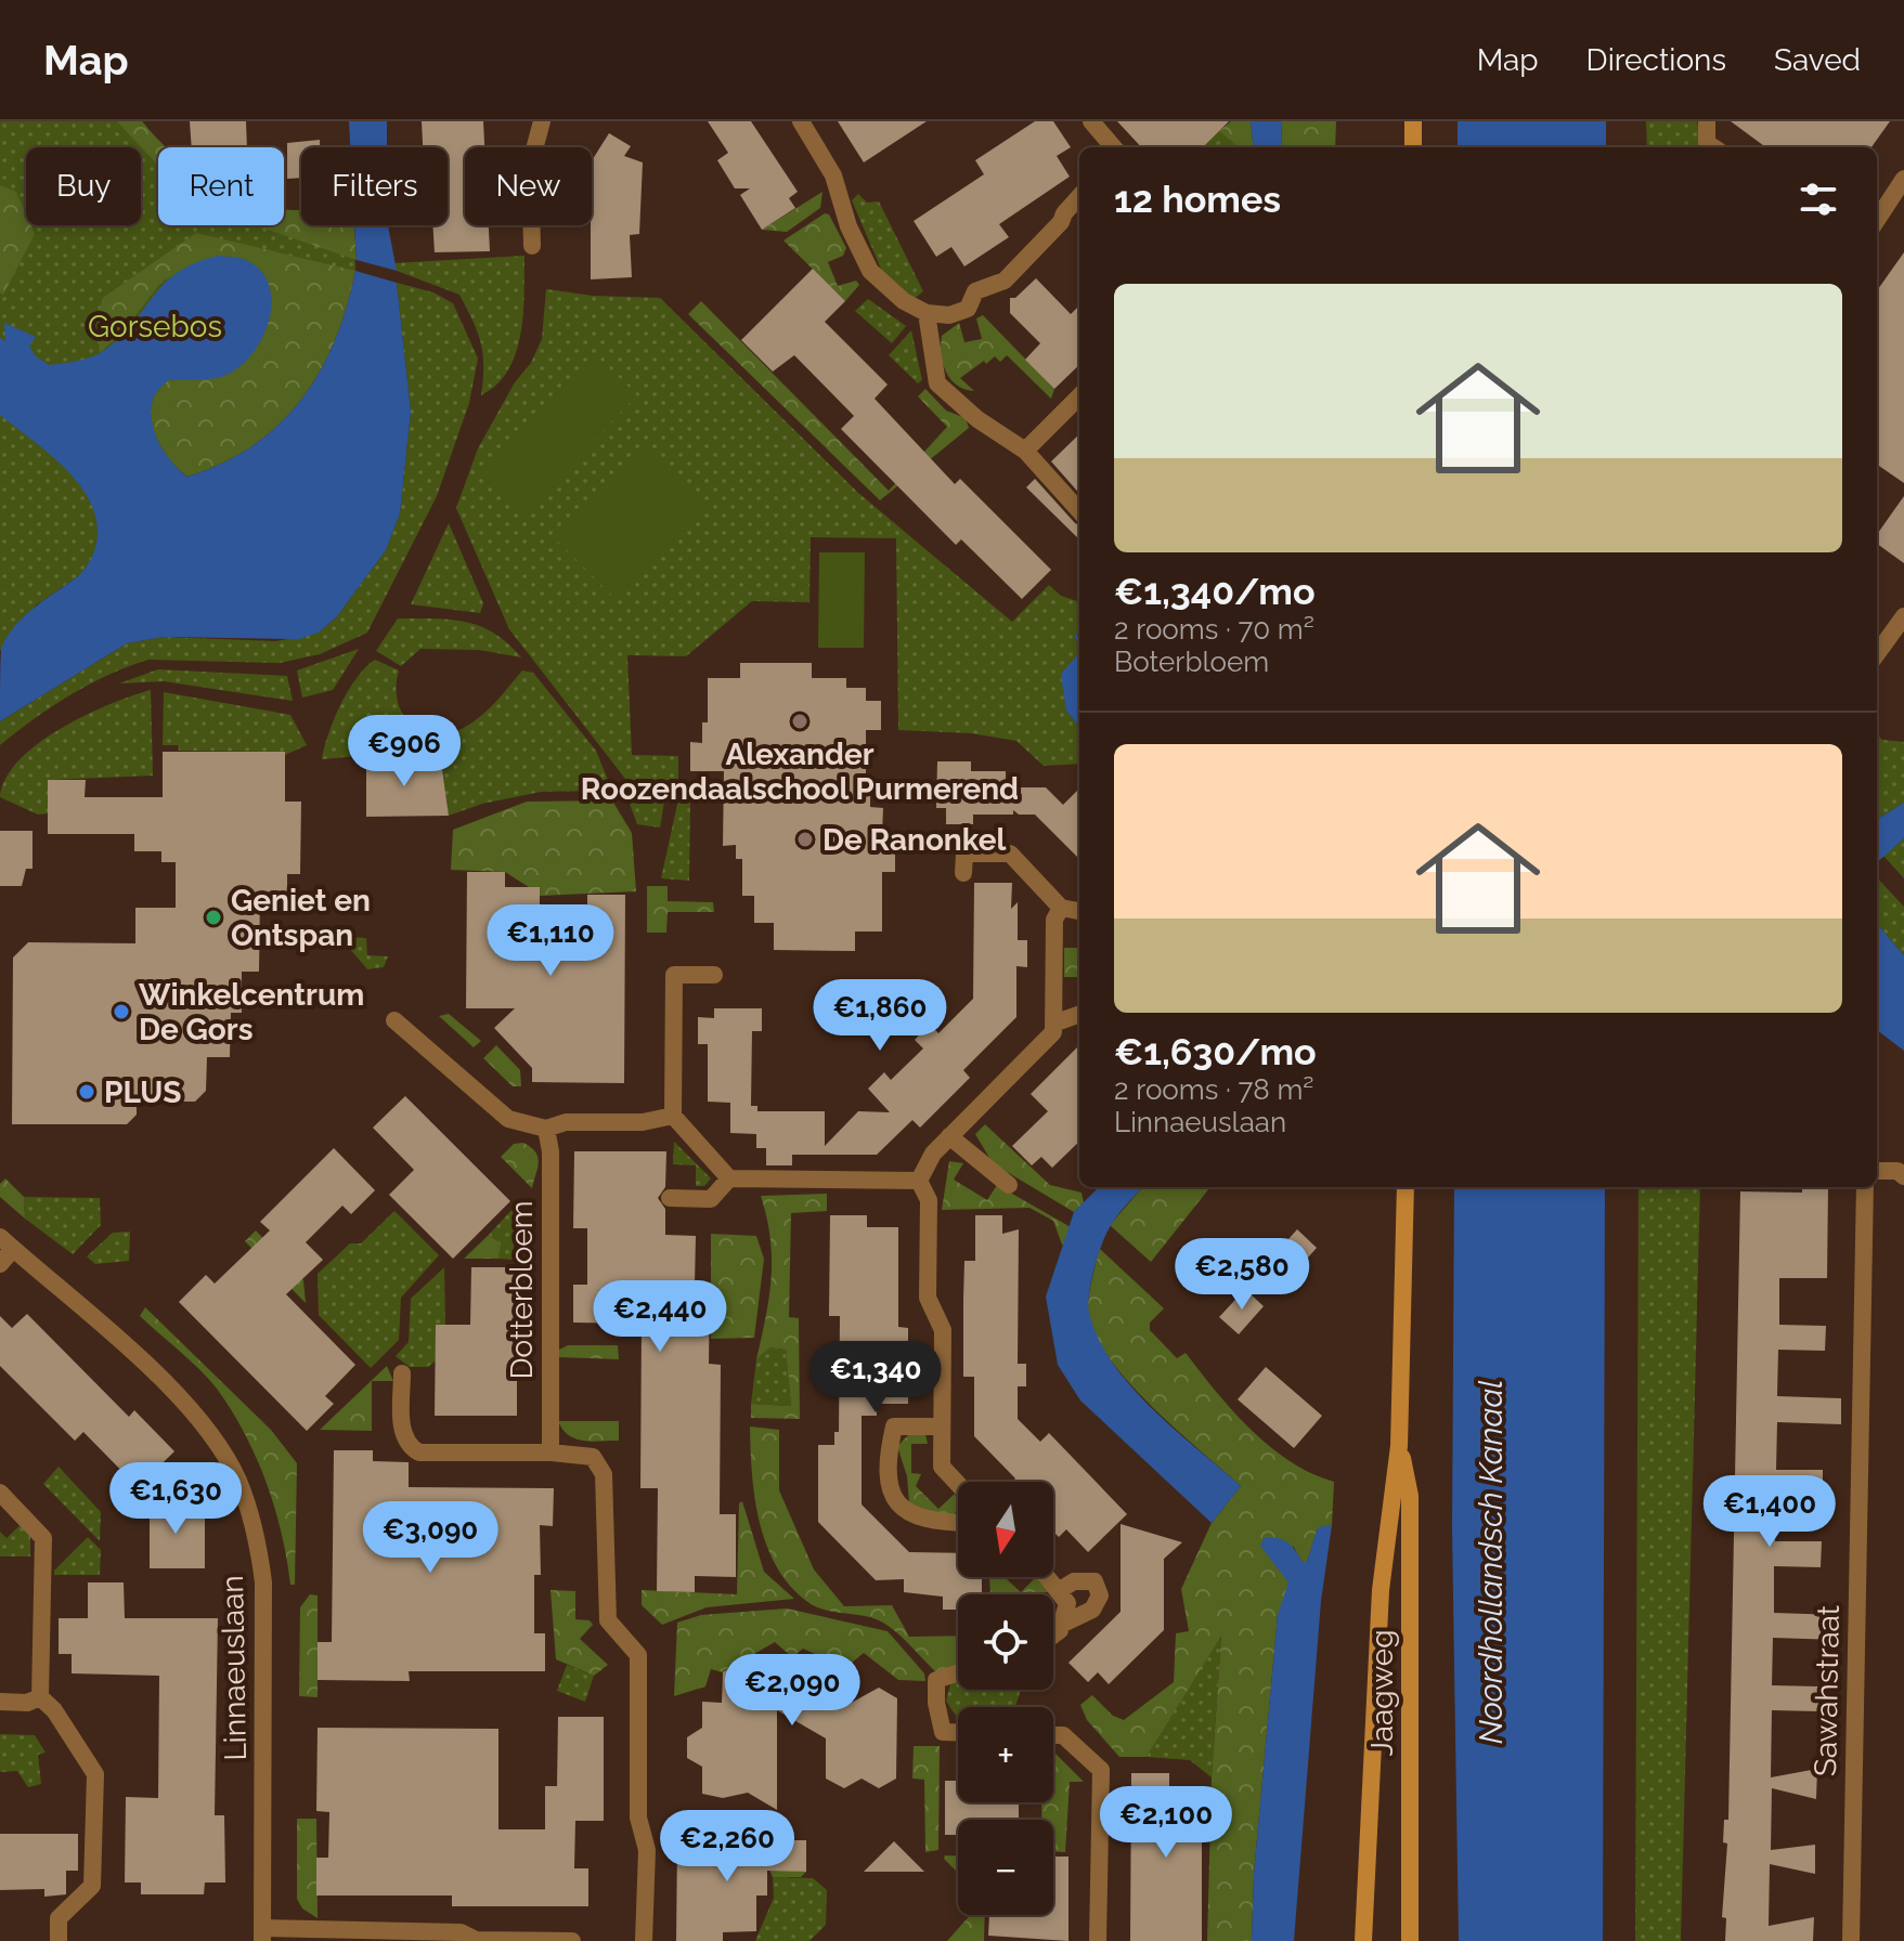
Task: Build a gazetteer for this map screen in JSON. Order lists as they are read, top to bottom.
{
  "streets": {
    "main road": ["Jaagweg"],
    "street": ["Dotterbloem", "Linnaeuslaan", "Sawahstraat"]
  },
  "water": ["Noordhollandsch Kanaal"],
  "parks": ["Gorsebos"],
  "places": [
    "Alexander Roozendaalschool Purmerend",
    "De Ranonkel",
    "Geniet en Ontspan",
    "Winkelcentrum De Gors",
    "PLUS"
  ],
  "north": "bottom",
  "page": {
    "header": "Map",
    "nav": ["Map", "Directions", "Saved"],
    "chip": [
      "Buy",
      "Rent",
      "Filters",
      "New"
    ],
    "heading": "12 homes",
    "list": [
      {
        "name": "€1,340/mo",
        "note": "2 rooms · 70 m² · Boterbloem"
      },
      {
        "name": "€1,630/mo",
        "note": "2 rooms · 78 m² · Linnaeuslaan"
      }
    ],
    "price": [
      "€906",
      "€1,110",
      "€1,860",
      "€2,580",
      "€2,440",
      "€1,340",
      "€1,630",
      "€1,400",
      "€3,090",
      "€2,090",
      "€2,100",
      "€2,260"
    ],
    "map_buttons": ["+", "−"]
  }
}
